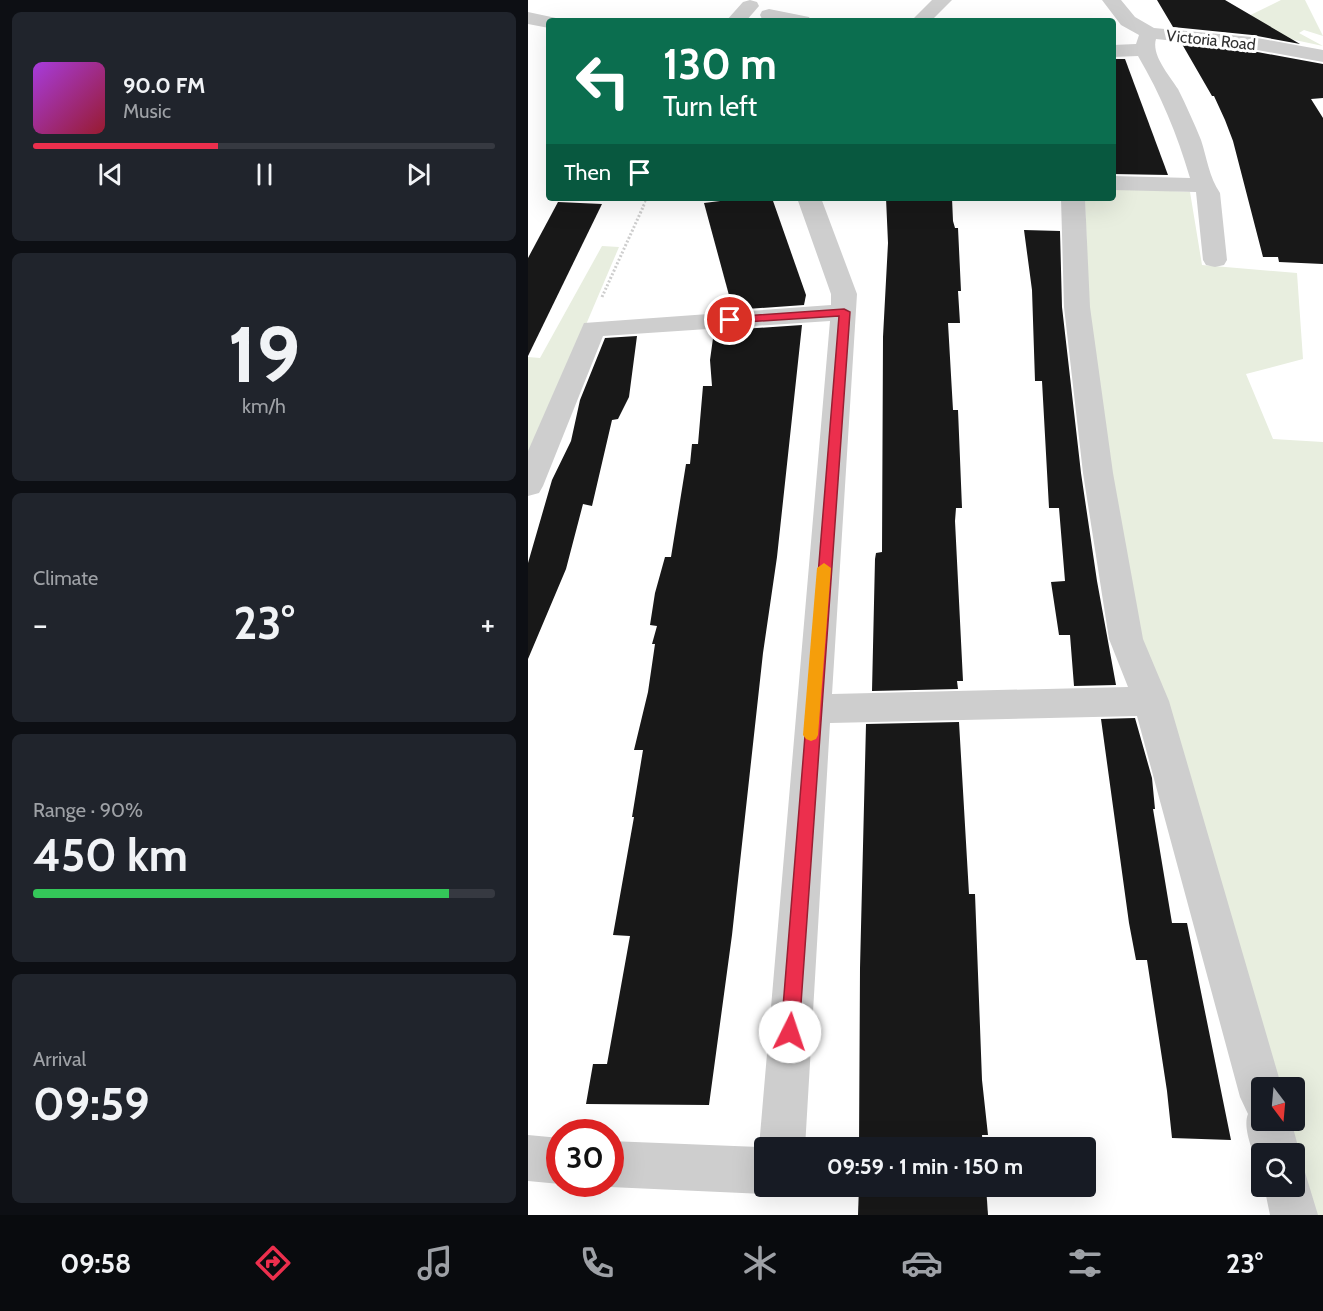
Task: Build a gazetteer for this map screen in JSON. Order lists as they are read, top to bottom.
{
  "streets": {
    "street": ["Victoria Road"]
  },
  "north": "bottom",
  "page": {
    "turn": ["130 m", "Turn left"],
    "song": ["90.0 FM", "Music"],
    "then": "Then",
    "tile": [
      ["19", "km/h"],
      "Climate",
      ["Range · 90%", "450 km"],
      ["Arrival", "09:59"]
    ],
    "heat": ["−", "23°", "+"],
    "limit": "30",
    "trip": "09:59 · 1 min · 150 m",
    "tabs": ["09:58", "23°"]
  }
}
